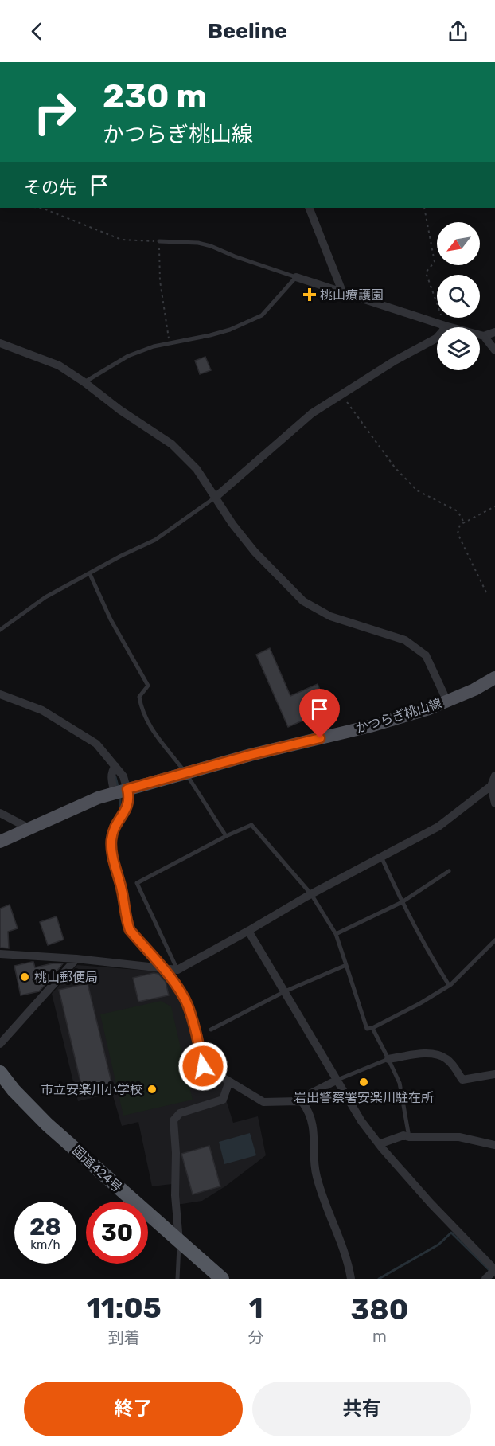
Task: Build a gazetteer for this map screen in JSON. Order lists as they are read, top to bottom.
{
  "streets": {
    "highway": ["国道424号"],
    "main road": ["かつらぎ桃山線"]
  },
  "places": {
    "health": ["桃山療護園"],
    "other": ["桃山郵便局", "岩出警察署安楽川駐在所", "市立安楽川小学校"]
  },
  "north": "bottom left",
  "page": {
    "header": "Beeline",
    "turn": ["230 m", "かつらぎ桃山線"],
    "then": "その先",
    "speed": "28 km/h",
    "limit": "30",
    "eta": [
      "11:05",
      "到着",
      "1",
      "分",
      "380",
      "m"
    ],
    "buttons": ["終了", "共有"]
  }
}
